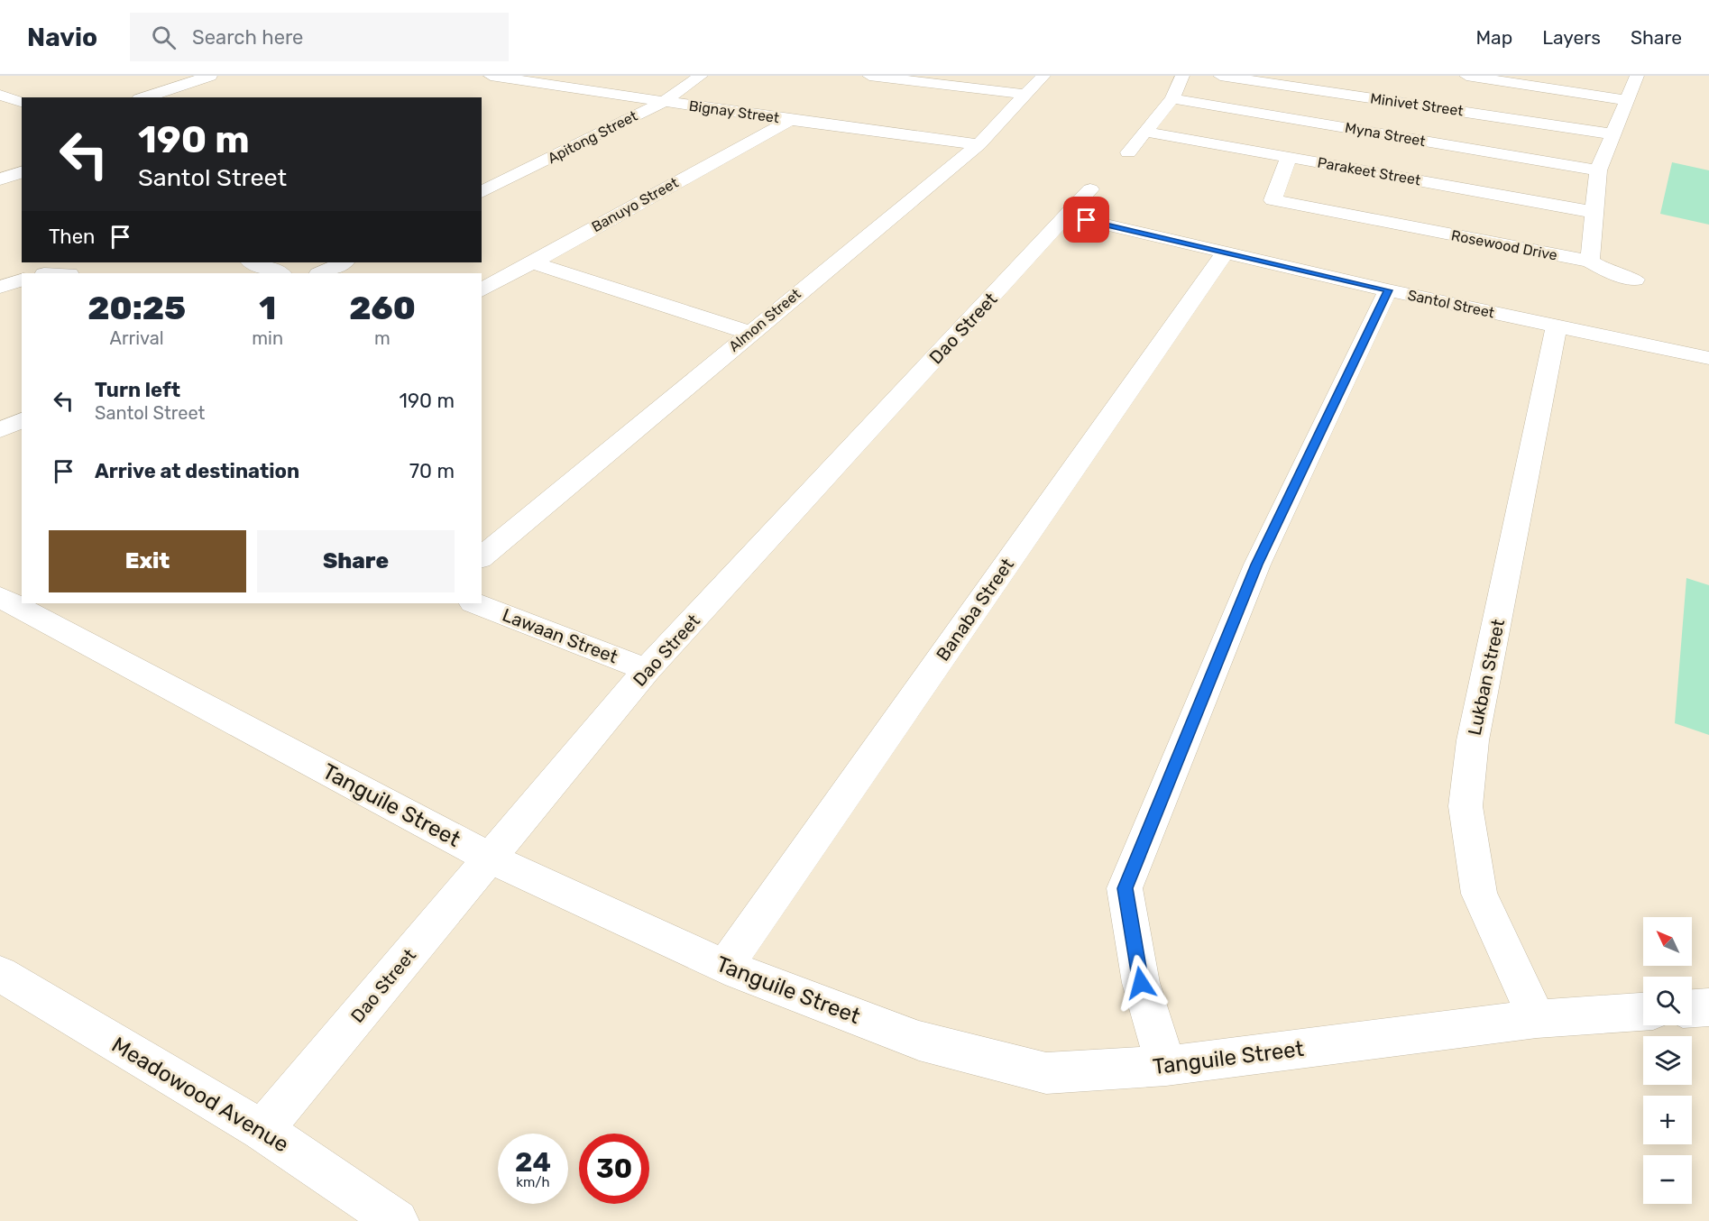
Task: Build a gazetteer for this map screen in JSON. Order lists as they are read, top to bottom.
{
  "streets": {
    "street": [
      "Minivet Street",
      "Bignay Street",
      "Myna Street",
      "Apitong Street",
      "Parakeet Street",
      "Banuyo Street",
      "Rosewood Drive",
      "Santol Street",
      "Almon Street",
      "Dao Street",
      "Banaba Street",
      "Lawaan Street",
      "Lukban Street",
      "Tanguile Street",
      "Meadowood Avenue"
    ]
  },
  "crossings": [
    ["Bignay Street", "Apitong Street"],
    ["Bignay Street", "Banuyo Street"],
    ["Bignay Street", "Almon Street"],
    ["Parakeet Street", "Rosewood Drive"],
    ["Santol Street", "Dao Street"],
    ["Santol Street", "Banaba Street"],
    ["Santol Street", "Lukban Street"],
    ["Dao Street", "Lawaan Street"],
    ["Dao Street", "Tanguile Street"],
    ["Dao Street", "Meadowood Avenue"],
    ["Banaba Street", "Tanguile Street"],
    ["Lukban Street", "Tanguile Street"]
  ],
  "north": "top left",
  "page": {
    "header": "Navio",
    "search": "Search here",
    "nav": ["Map", "Layers", "Share"],
    "turn": ["190 m", "Santol Street"],
    "then": "Then",
    "eta": [
      "20:25",
      "Arrival",
      "1",
      "min",
      "260",
      "m"
    ],
    "list": [
      {
        "name": "Turn left",
        "note": "Santol Street",
        "value": "190 m"
      },
      {
        "name": "Arrive at destination",
        "value": "70 m"
      }
    ],
    "buttons": ["Exit", "Share"],
    "map_buttons": ["+", "−"],
    "speed": "24 km/h",
    "limit": "30"
  }
}
